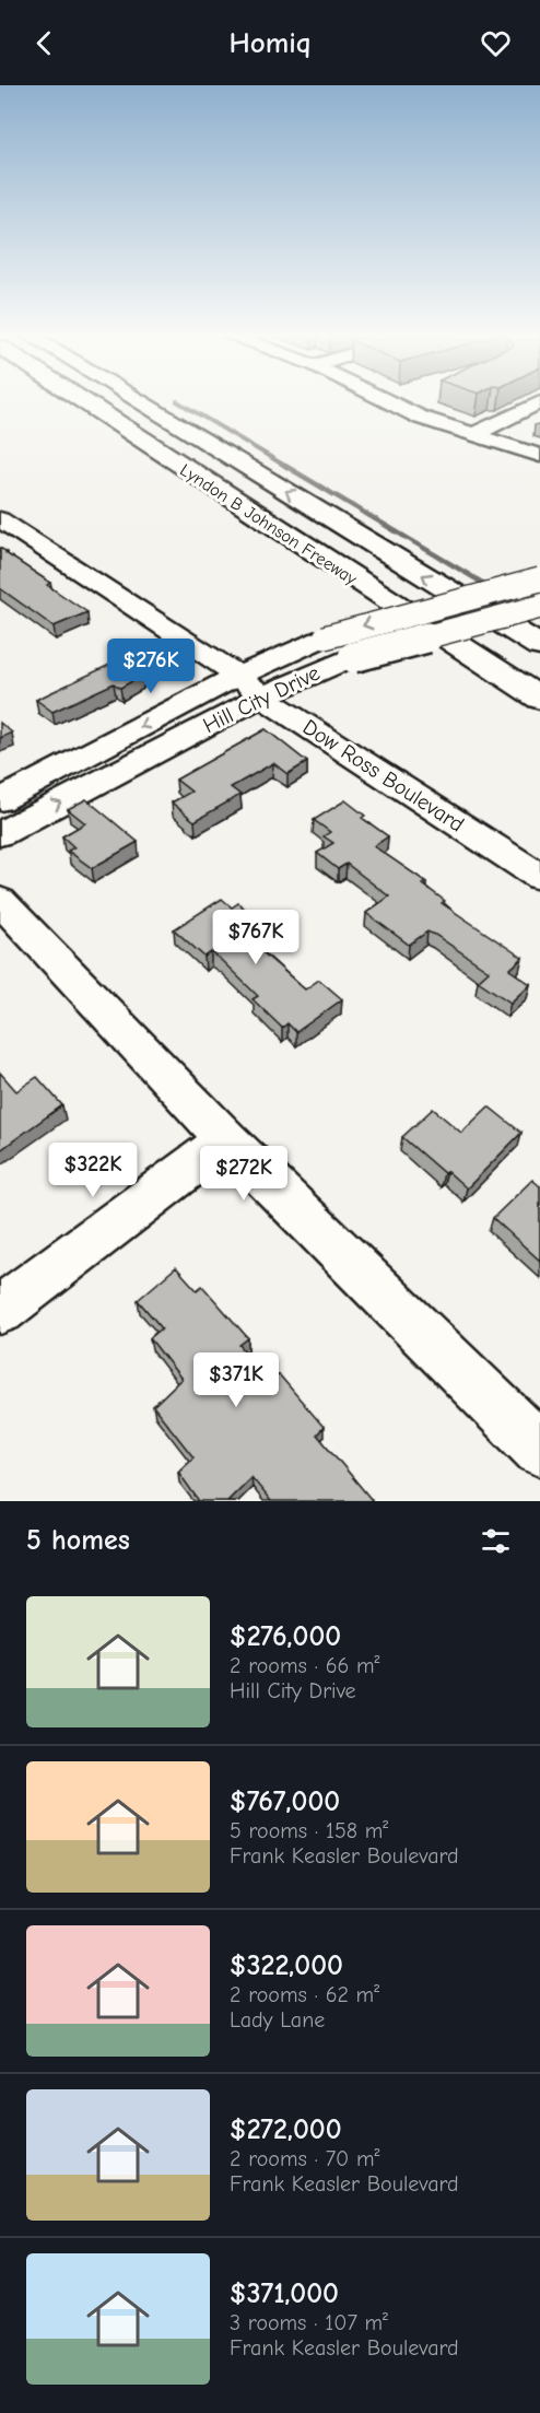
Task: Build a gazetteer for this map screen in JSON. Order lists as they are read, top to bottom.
{
  "streets": {
    "highway": ["Lyndon B Johnson Freeway"],
    "street": ["Hill City Drive", "Dow Ross Boulevard"]
  },
  "crossings": [
    ["Hill City Drive", "Dow Ross Boulevard"]
  ],
  "page": {
    "header": "Homiq",
    "price": [
      "$276K",
      "$767K",
      "$322K",
      "$272K",
      "$371K"
    ],
    "heading": "5 homes",
    "list": [
      {
        "name": "$276,000",
        "note": "2 rooms · 66 m² · Hill City Drive"
      },
      {
        "name": "$767,000",
        "note": "5 rooms · 158 m² · Frank Keasler Boulevard"
      },
      {
        "name": "$322,000",
        "note": "2 rooms · 62 m² · Lady Lane"
      },
      {
        "name": "$272,000",
        "note": "2 rooms · 70 m² · Frank Keasler Boulevard"
      },
      {
        "name": "$371,000",
        "note": "3 rooms · 107 m² · Frank Keasler Boulevard"
      }
    ]
  }
}
